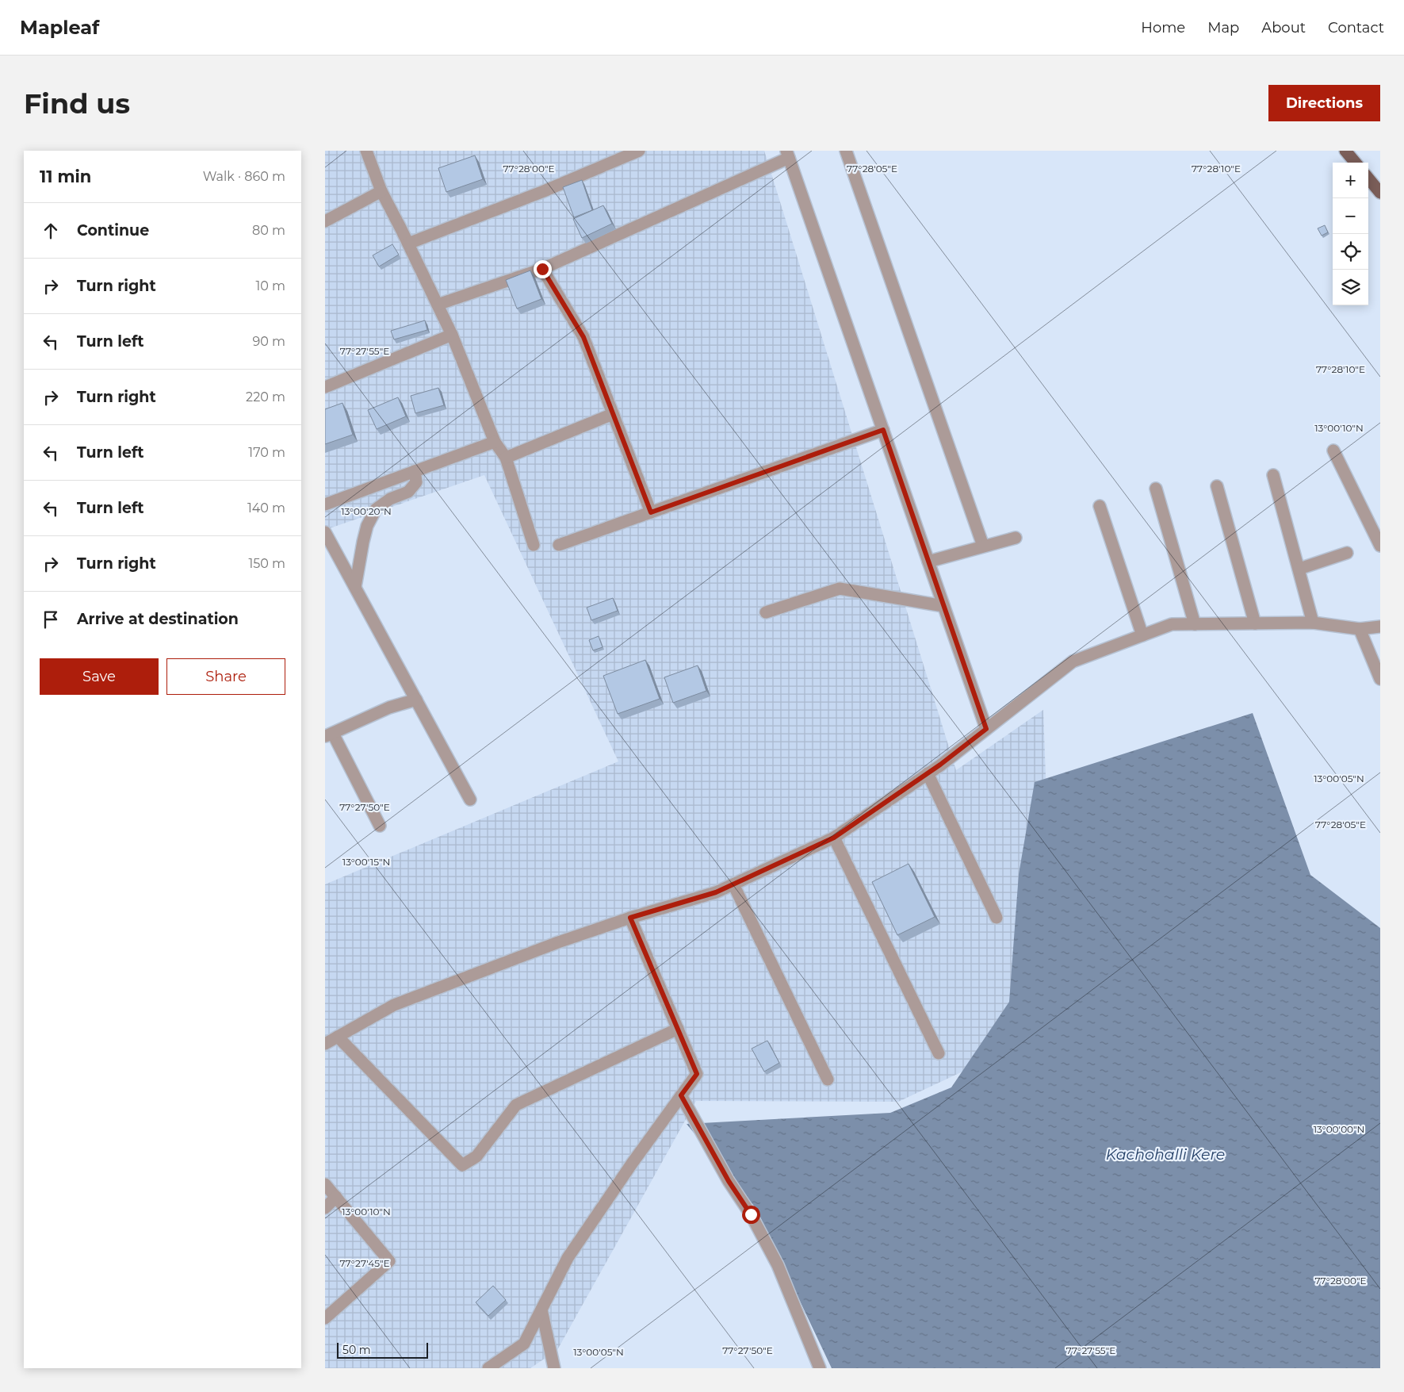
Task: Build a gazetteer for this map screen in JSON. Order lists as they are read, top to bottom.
{
  "water": ["Kachohalli Kere"],
  "scale_bar": "50 m",
  "page": {
    "header": "Mapleaf",
    "nav": [
      "Home",
      "Map",
      "About",
      "Contact"
    ],
    "buttons": [
      "Directions",
      ["Save", "Share"]
    ],
    "title": "Find us",
    "heading": ["11 min", "Walk · 860 m"],
    "map_buttons": ["+", "−"],
    "list": [
      ["Continue", "80 m"],
      ["Turn right", "10 m"],
      ["Turn left", "90 m"],
      ["Turn right", "220 m"],
      ["Turn left", "170 m"],
      ["Turn left", "140 m"],
      ["Turn right", "150 m"],
      "Arrive at destination"
    ],
    "scale": "50 m"
  },
  "coordinates": [
    "77°28'00\"E",
    "77°28'05\"E",
    "77°28'10\"E",
    "77°27'55\"E",
    "13°00'10\"N",
    "13°00'20\"N",
    "13°00'05\"N",
    "77°27'50\"E",
    "13°00'15\"N",
    "13°00'00\"N",
    "77°27'45\"E"
  ]
}
